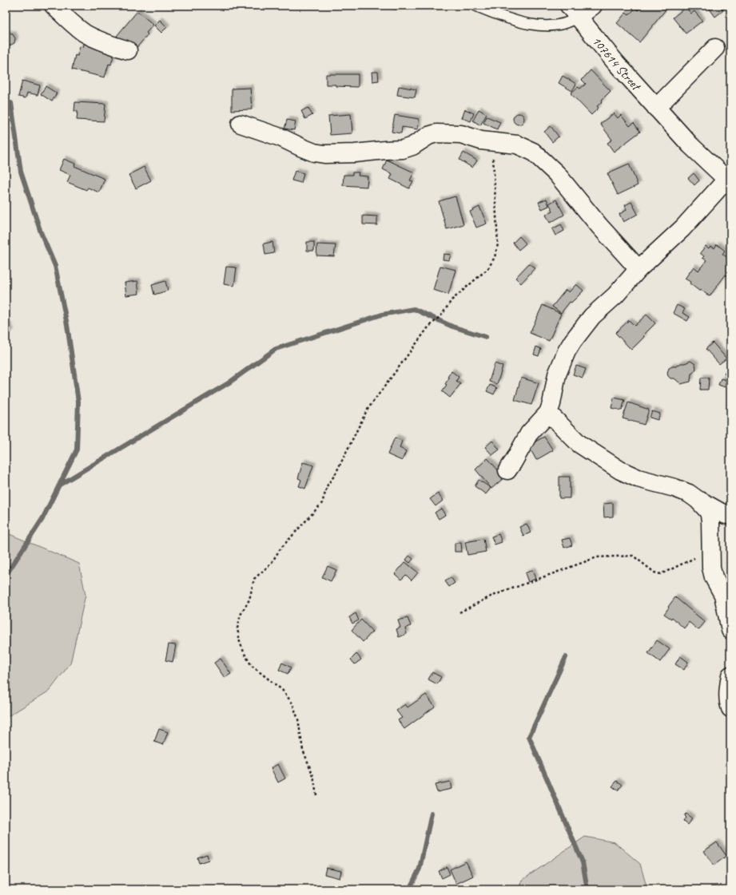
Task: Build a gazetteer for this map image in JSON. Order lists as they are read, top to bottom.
{
  "streets": {
    "street": ["107614 Street"]
  }
}
